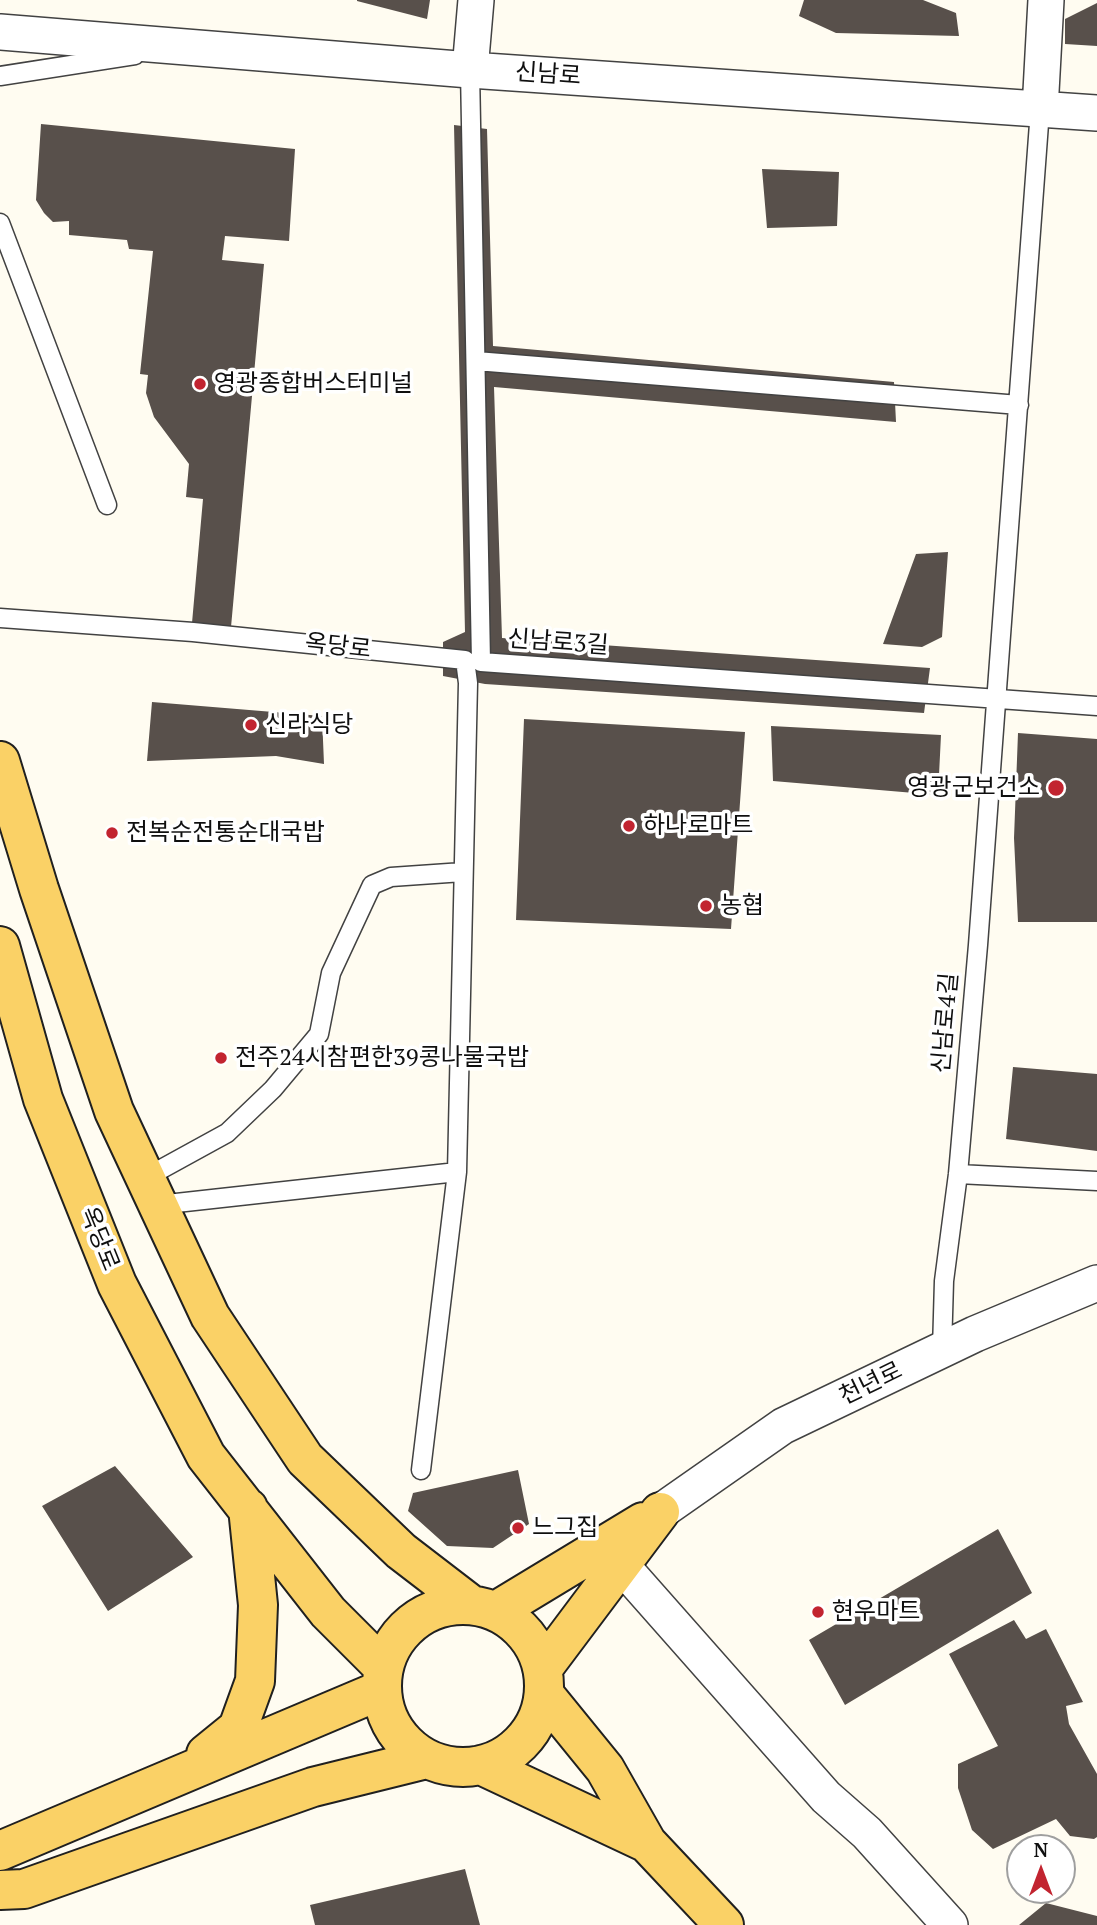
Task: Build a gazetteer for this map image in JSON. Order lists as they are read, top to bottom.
{
  "streets": {
    "main road": ["옥당로"],
    "street": ["신남로", "천년로"],
    "lane": ["신남로3길", "신남로4길"]
  },
  "crossings": [
    ["신남로", "신남로3길"],
    ["신남로", "신남로4길"],
    ["신남로3길", "옥당로"],
    ["신남로3길", "신남로4길"],
    ["신남로4길", "천년로"]
  ],
  "places": [
    "영광종합버스터미널",
    "신라식당",
    "영광군보건소",
    "하나로마트",
    "전복순전통순대국밥",
    "농협",
    "전주24시참편한39콩나물국밥",
    "느그집",
    "현우마트"
  ],
  "north": "top"
}
